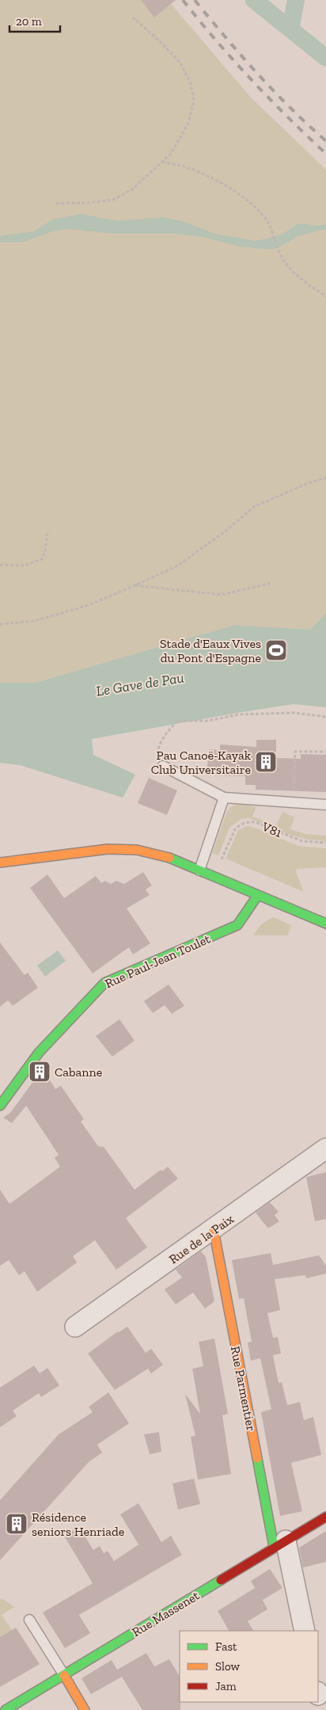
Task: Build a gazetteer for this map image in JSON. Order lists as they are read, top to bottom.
{
  "streets": {
    "street": [
      "Rue Paul-Jean Toulet",
      "Rue de la Paix",
      "Rue Parmentier",
      "Rue Massenet"
    ],
    "path": ["V81"]
  },
  "crossings": [
    ["Rue de la Paix", "Rue Parmentier"],
    ["Rue Parmentier", "Rue Massenet"]
  ],
  "water": ["Le Gave de Pau"],
  "places": {
    "sports": ["Stade d'Eaux Vives du Pont d'Espagne"],
    "building": ["Pau Canoë-Kayak Club Universitaire", "Cabanne", "Résidence seniors Henriade"]
  },
  "legend": ["Fast", "Slow", "Jam"],
  "scale_bar": "20 m"
}
